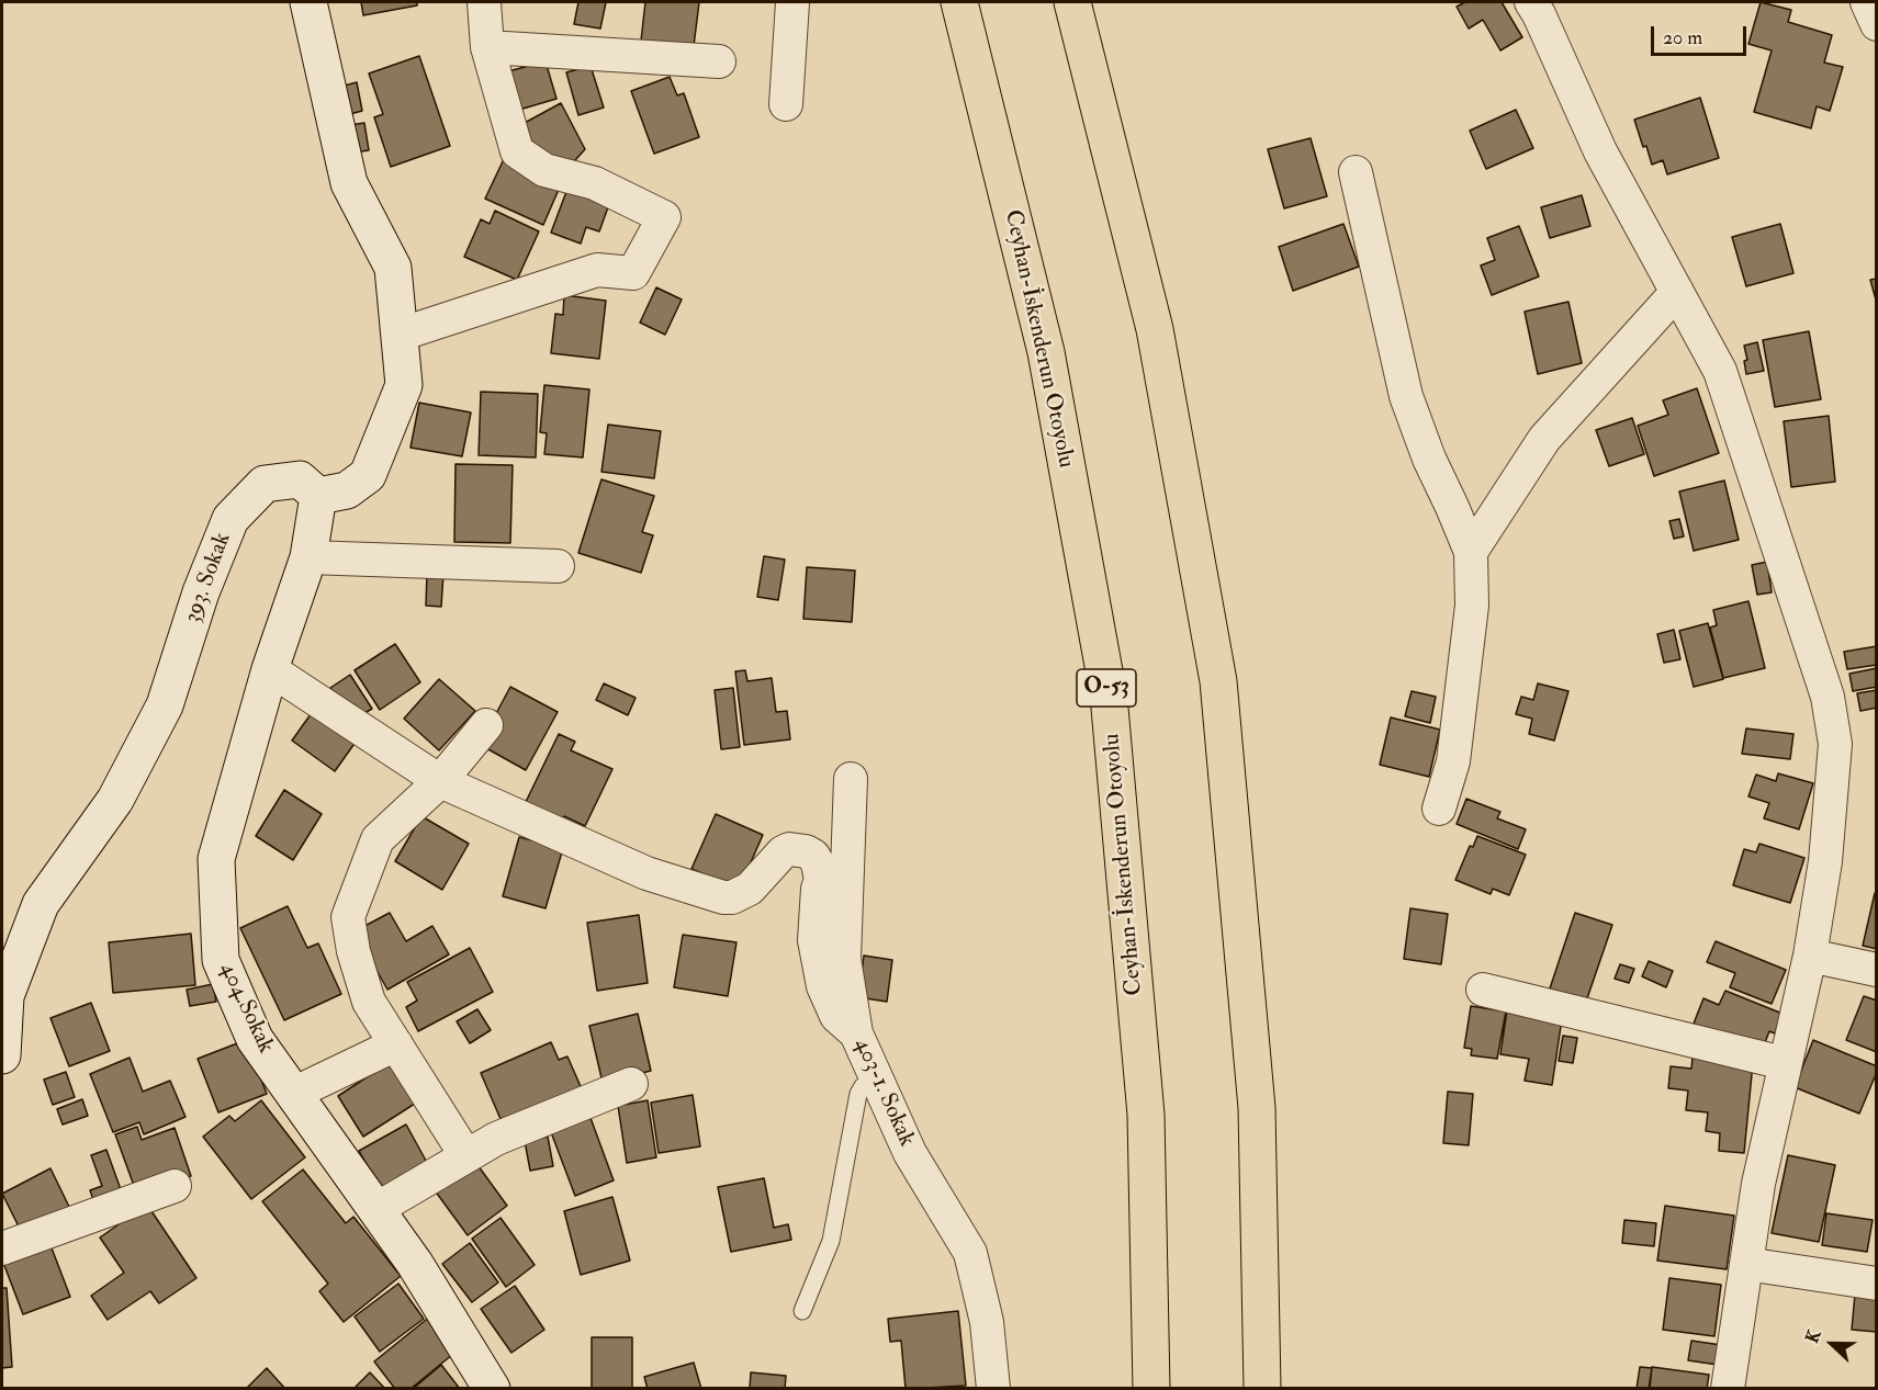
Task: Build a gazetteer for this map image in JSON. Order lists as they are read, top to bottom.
{
  "streets": {
    "highway": ["Ceyhan-İskenderun Otoyolu", "O-53"],
    "street": ["393. Sokak", "404.Sokak", "403-1. Sokak"]
  },
  "crossings": [
    ["393. Sokak", "404.Sokak"]
  ],
  "scale_bar": "20 m",
  "north": "left"
}
